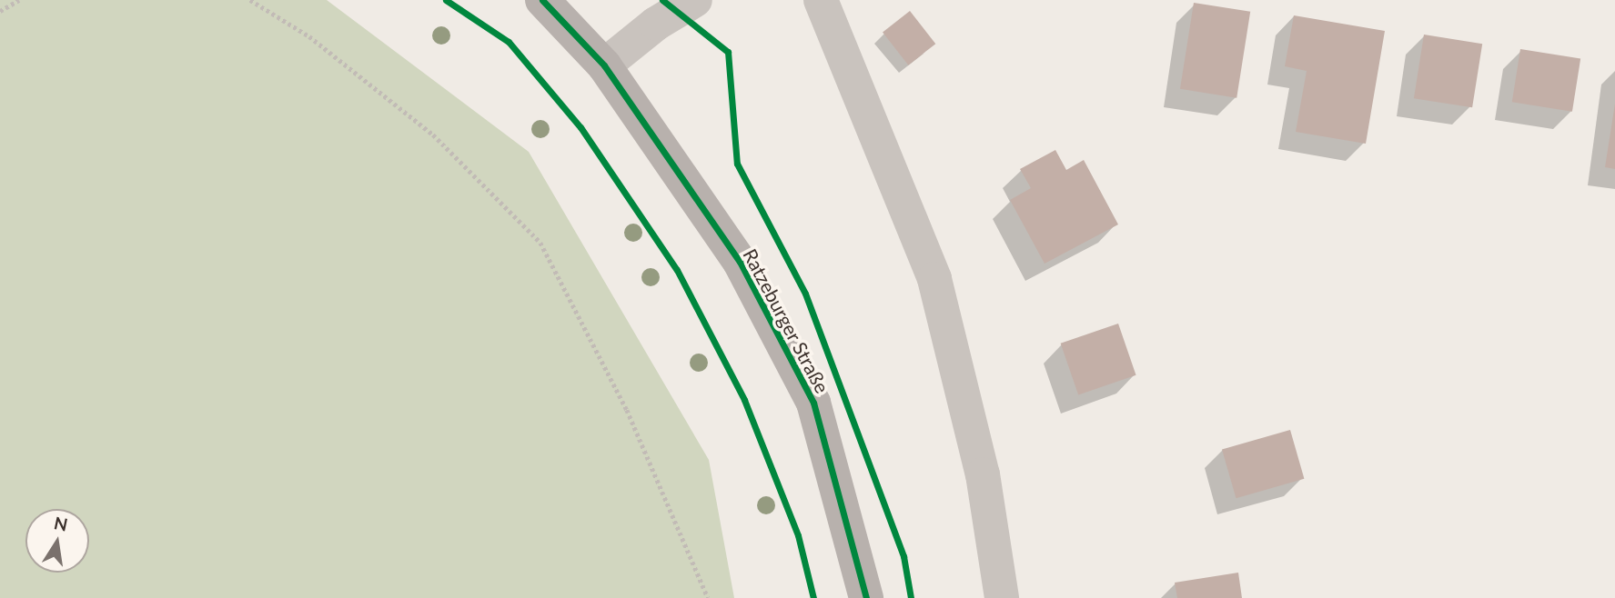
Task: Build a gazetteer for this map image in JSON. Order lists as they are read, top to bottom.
{
  "streets": {
    "main road": ["Ratzeburger Straße"]
  },
  "north": "top"
}
